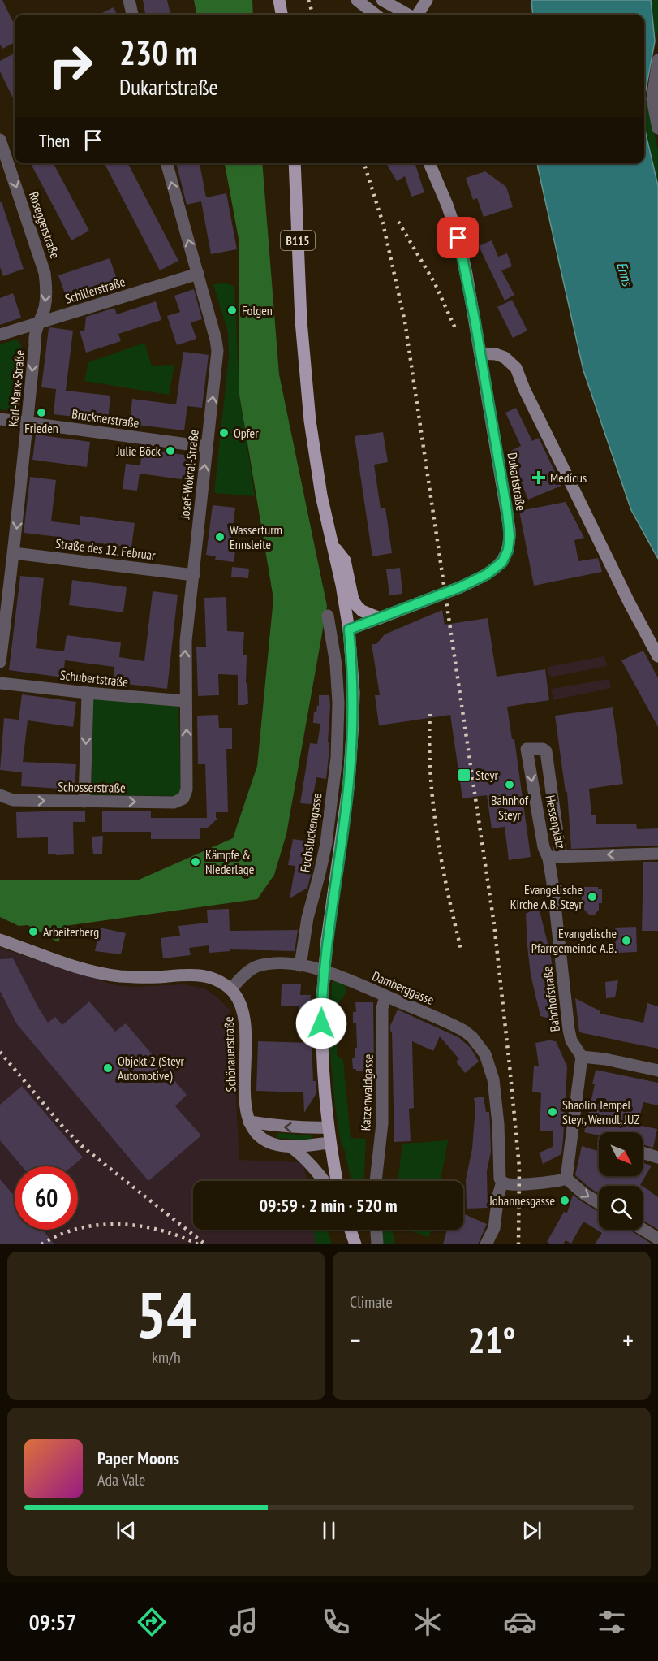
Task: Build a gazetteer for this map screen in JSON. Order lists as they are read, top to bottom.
{
  "streets": {
    "main road": ["B115"],
    "street": [
      "Roseggerstraße",
      "Schillerstraße",
      "Karl-Marx-Straße",
      "Brucknerstraße",
      "Josef-Wokral-Straße",
      "Dukartstraße",
      "Straße des 12. Februar",
      "Schubertstraße",
      "Schosserstraße",
      "Hessenplatz",
      "Fuchsluckengasse",
      "Damberggasse",
      "Bahnhofstraße",
      "Schönauerstraße",
      "Katzenwaldgasse"
    ]
  },
  "crossings": [
    ["Roseggerstraße", "Schillerstraße"],
    ["Roseggerstraße", "Karl-Marx-Straße"],
    ["B115", "Dukartstraße"],
    ["Schillerstraße", "Karl-Marx-Straße"],
    ["Schillerstraße", "Josef-Wokral-Straße"],
    ["Karl-Marx-Straße", "Brucknerstraße"],
    ["Karl-Marx-Straße", "Straße des 12. Februar"],
    ["Brucknerstraße", "Josef-Wokral-Straße"],
    ["Josef-Wokral-Straße", "Straße des 12. Februar"],
    ["Josef-Wokral-Straße", "Schubertstraße"],
    ["Josef-Wokral-Straße", "Schosserstraße"],
    ["Hessenplatz", "Bahnhofstraße"],
    ["Fuchsluckengasse", "Damberggasse"],
    ["Damberggasse", "Schönauerstraße"],
    ["Damberggasse", "Katzenwaldgasse"]
  ],
  "one_way": [
    "Roseggerstraße",
    "Karl-Marx-Straße",
    "Josef-Wokral-Straße",
    "Schosserstraße"
  ],
  "water": ["Enns"],
  "places": {
    "other": [
      "Folgen",
      "Frieden",
      "Opfer",
      "Julie Böck",
      "Wasserturm Ennsleite",
      "Bahnhof Steyr",
      "Kämpfe & Niederlage",
      "Evangelische Kirche A.B. Steyr",
      "Arbeiterberg",
      "Evangelische Pfarrgemeinde A.B.",
      "Objekt 2 (Steyr Automotive)",
      "Shaolin Tempel Steyr, Werndl, JUZ",
      "Johannesgasse"
    ],
    "health": ["Medicus"],
    "transit": ["Steyr"]
  },
  "north": "bottom right",
  "page": {
    "turn": ["230 m", "Dukartstraße"],
    "then": "Then",
    "limit": "60",
    "trip": "09:59 · 2 min · 520 m",
    "tile": [
      ["54", "km/h"],
      "Climate"
    ],
    "heat": ["−", "21°", "+"],
    "song": ["Paper Moons", "Ada Vale"],
    "tabs": "09:57"
  }
}
